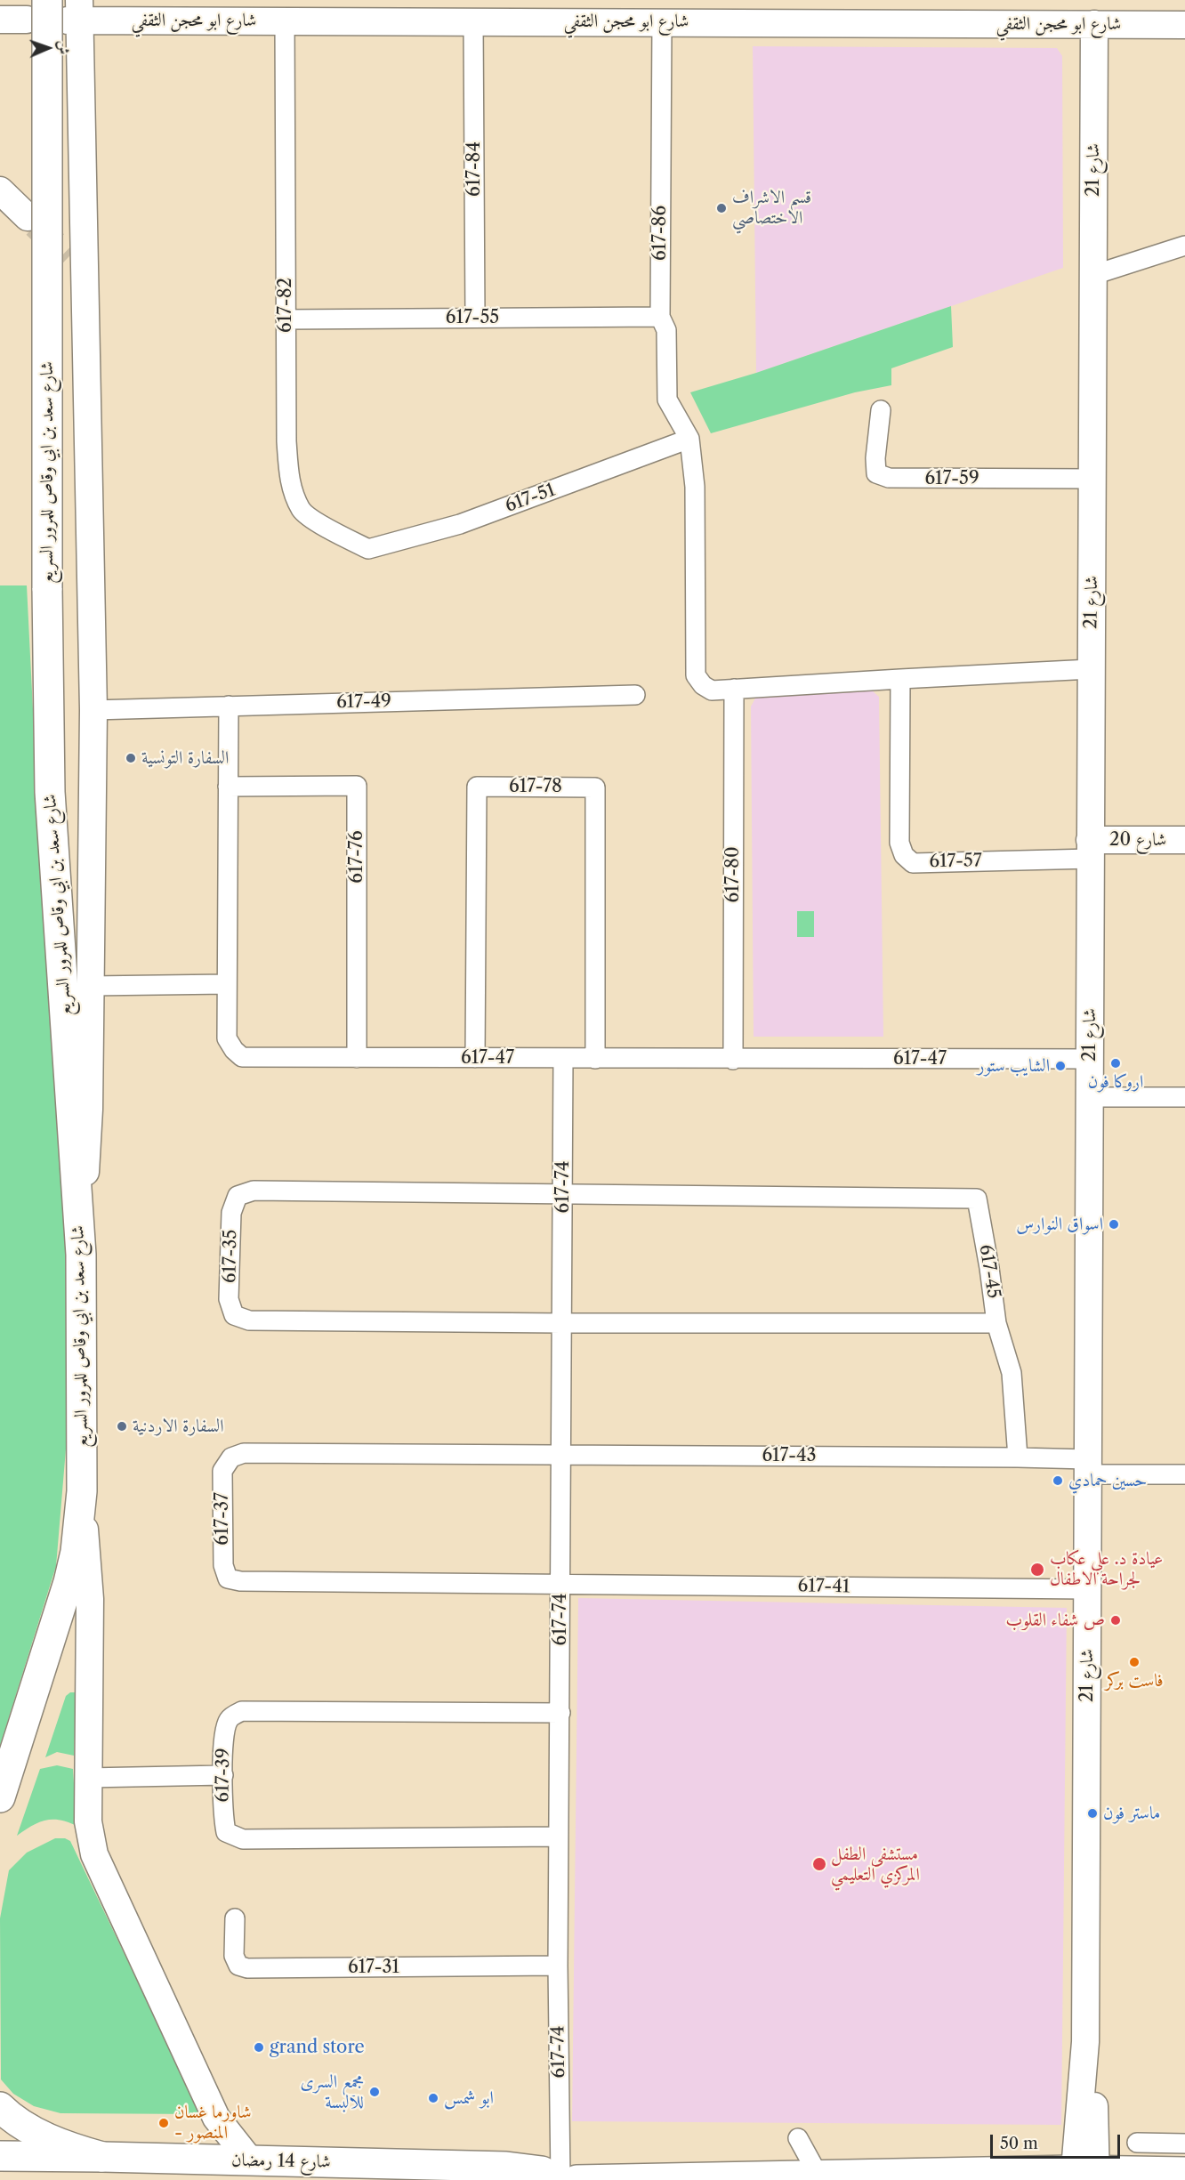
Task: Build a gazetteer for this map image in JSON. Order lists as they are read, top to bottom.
{
  "streets": {
    "main road": ["شارع سعد بن ابي وقاص للمرور السريع", "شارع 14 رمضان"],
    "street": [
      "شارع ابو محجن الثقفي",
      "617-84",
      "شارع 21",
      "617-86",
      "617-82",
      "617-55",
      "617-59",
      "617-51",
      "617-49",
      "617-78",
      "شارع 20",
      "617-76",
      "617-57",
      "617-80",
      "617-47",
      "617-74",
      "617-35",
      "617-45",
      "617-43",
      "617-37",
      "617-41",
      "617-39",
      "617-31"
    ]
  },
  "crossings": [
    ["شارع ابو محجن الثقفي", "617-84"],
    ["شارع ابو محجن الثقفي", "شارع 21"],
    ["شارع ابو محجن الثقفي", "617-86"],
    ["شارع ابو محجن الثقفي", "617-82"],
    ["617-84", "617-55"],
    ["شارع 21", "617-59"],
    ["شارع 21", "شارع 20"],
    ["شارع 21", "617-57"],
    ["شارع 21", "617-47"],
    ["شارع 21", "617-43"],
    ["شارع 21", "617-41"],
    ["617-86", "617-55"],
    ["617-86", "617-51"],
    ["617-82", "617-55"],
    ["617-82", "617-51"],
    ["617-49", "617-47"],
    ["617-78", "617-47"],
    ["شارع 20", "617-57"],
    ["617-76", "617-47"],
    ["617-80", "617-47"],
    ["617-47", "617-74"],
    ["617-74", "617-35"],
    ["617-74", "617-45"],
    ["617-74", "617-43"],
    ["617-74", "617-37"],
    ["617-74", "617-41"],
    ["617-74", "617-39"],
    ["617-74", "617-31"],
    ["617-74", "شارع 14 رمضان"],
    ["617-35", "617-45"],
    ["617-43", "617-37"],
    ["617-37", "617-41"]
  ],
  "places": [
    "قسم الاشراف الاختصاصي",
    "السفارة التونسية",
    "اروكا فون",
    "الشايب ستور",
    "اسواق النوارس",
    "السفارة الاردنية",
    "حسين حمادي",
    "عيادة د. علي عكاب لجراحة الاطفال",
    "ص شفاء القلوب",
    "فاست بركر",
    "ماستر فون",
    "مستشفى الطفل المركزي التعليمي",
    "grand store",
    "مجمع السرى للالبسة",
    "ابو شمس",
    "شاورما غسان - المنصور"
  ],
  "scale_bar": "50 m",
  "north": "right"
}
